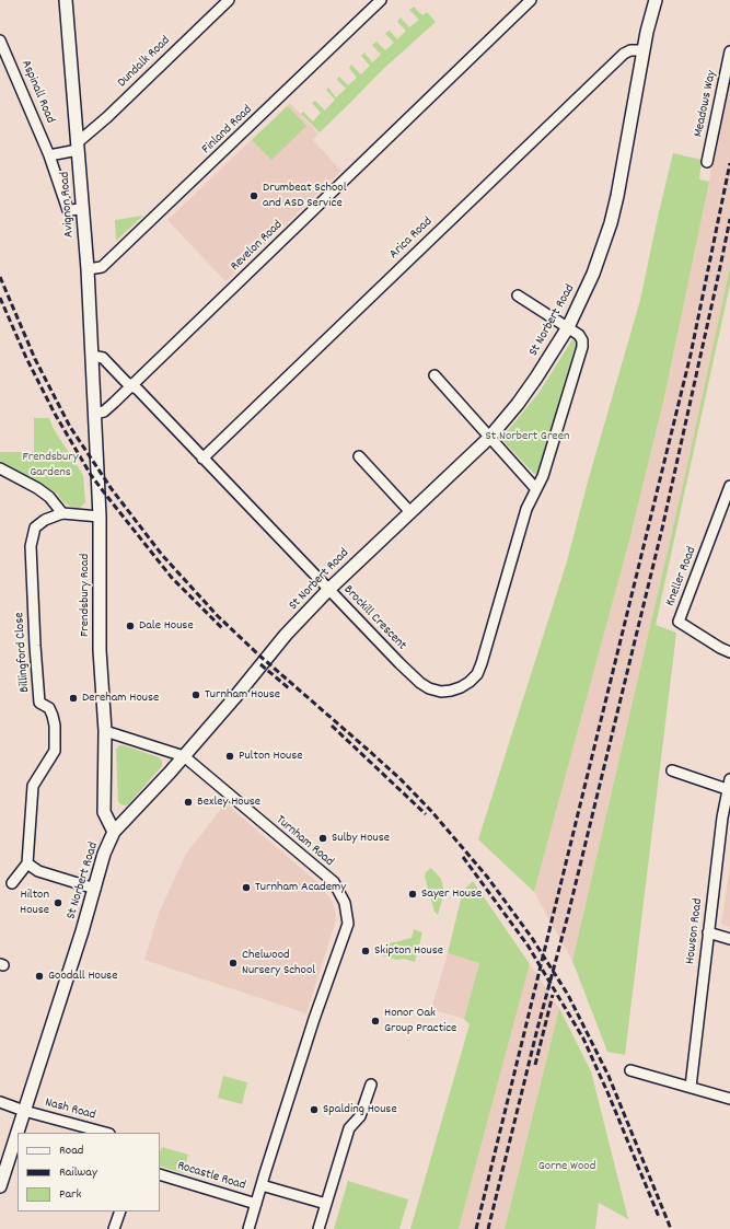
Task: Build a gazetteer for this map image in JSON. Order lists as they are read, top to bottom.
{
  "streets": {
    "street": [
      "Dundalk Road",
      "Aspinall Road",
      "Meadows Way",
      "Finland Road",
      "Avignon Road",
      "Arica Road",
      "Revelon Road",
      "St Norbert Road",
      "Kneller Road",
      "Frendsbury Road",
      "Brockill Crescent",
      "Billingford Close",
      "Turnham Road",
      "Howson Road",
      "Nash Road",
      "Rocastle Road"
    ]
  },
  "crossings": [
    ["Dundalk Road", "Avignon Road"],
    ["Aspinall Road", "Avignon Road"],
    ["Finland Road", "Avignon Road"],
    ["Avignon Road", "Frendsbury Road"],
    ["Arica Road", "St Norbert Road"],
    ["Arica Road", "Brockill Crescent"],
    ["Revelon Road", "Frendsbury Road"],
    ["Revelon Road", "Brockill Crescent"],
    ["St Norbert Road", "Frendsbury Road"],
    ["St Norbert Road", "Brockill Crescent"],
    ["St Norbert Road", "Turnham Road"],
    ["St Norbert Road", "Nash Road"],
    ["Frendsbury Road", "Billingford Close"],
    ["Frendsbury Road", "Turnham Road"],
    ["Turnham Road", "Rocastle Road"]
  ],
  "parks": ["St Norbert Green", "Frendsbury Gardens", "Gorne Wood"],
  "places": [
    "Drumbeat School and ASD Service",
    "Dale House",
    "Turnham House",
    "Dereham House",
    "Pulton House",
    "Bexley House",
    "Sulby House",
    "Turnham Academy",
    "Sayer House",
    "Hilton House",
    "Skipton House",
    "Chelwood Nursery School",
    "Goodall House",
    "Honor Oak Group Practice",
    "Spalding House"
  ],
  "legend": ["Road", "Railway", "Park"]
}
